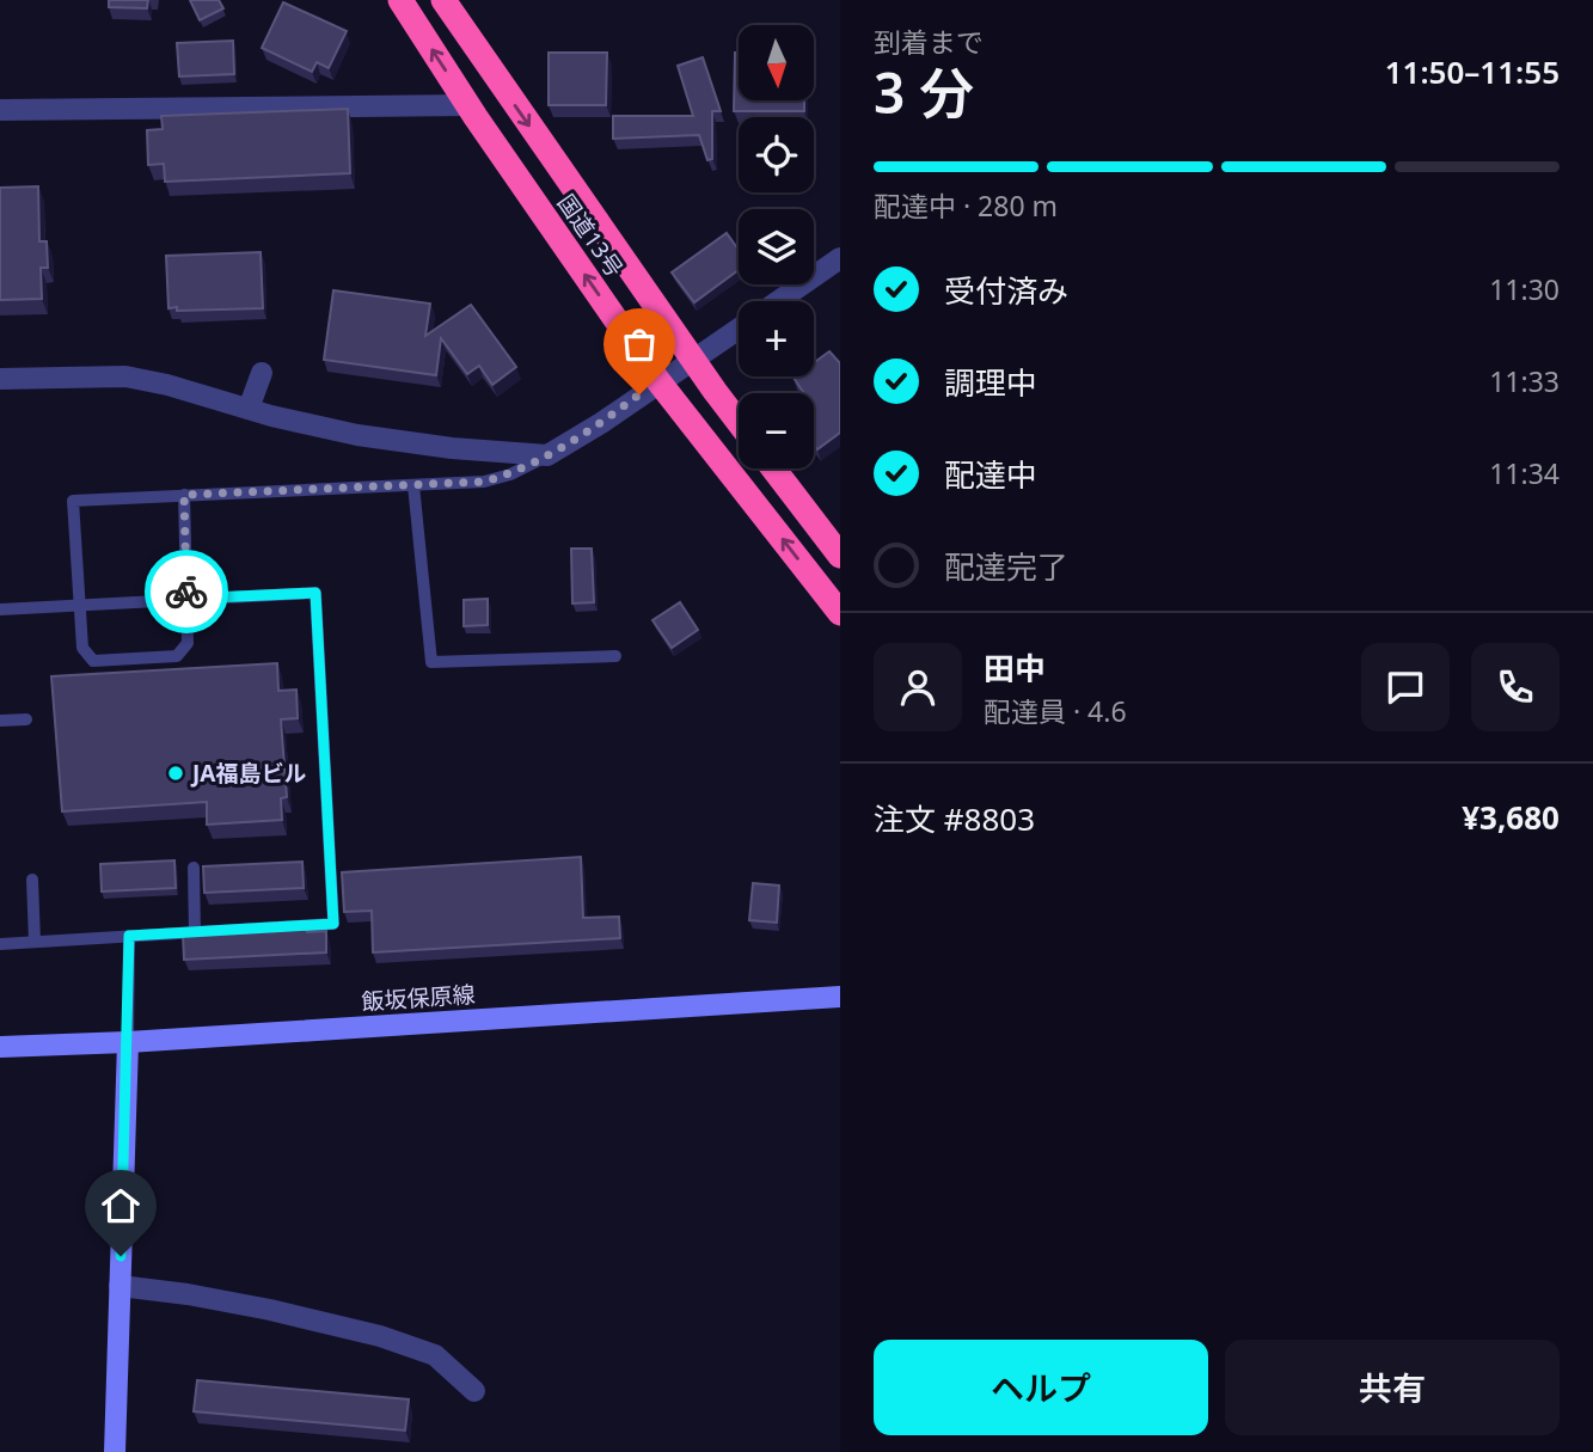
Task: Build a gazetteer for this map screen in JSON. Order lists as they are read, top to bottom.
{
  "streets": {
    "highway": ["国道13号"],
    "main road": ["飯坂保原線"]
  },
  "places": ["JA福島ビル"],
  "north": "bottom",
  "page": {
    "heading": ["3 分", "到着まで", "11:50–11:55"],
    "panel": [
      "田中",
      "配達員 · 4.6",
      "注文 #8803",
      "¥3,680"
    ],
    "map_buttons": ["+", "−"],
    "bar": "配達中 · 280 m",
    "list": [
      ["受付済み", "11:30"],
      ["調理中", "11:33"],
      ["配達中", "11:34"],
      "配達完了"
    ],
    "buttons": ["ヘルプ", "共有"]
  }
}
